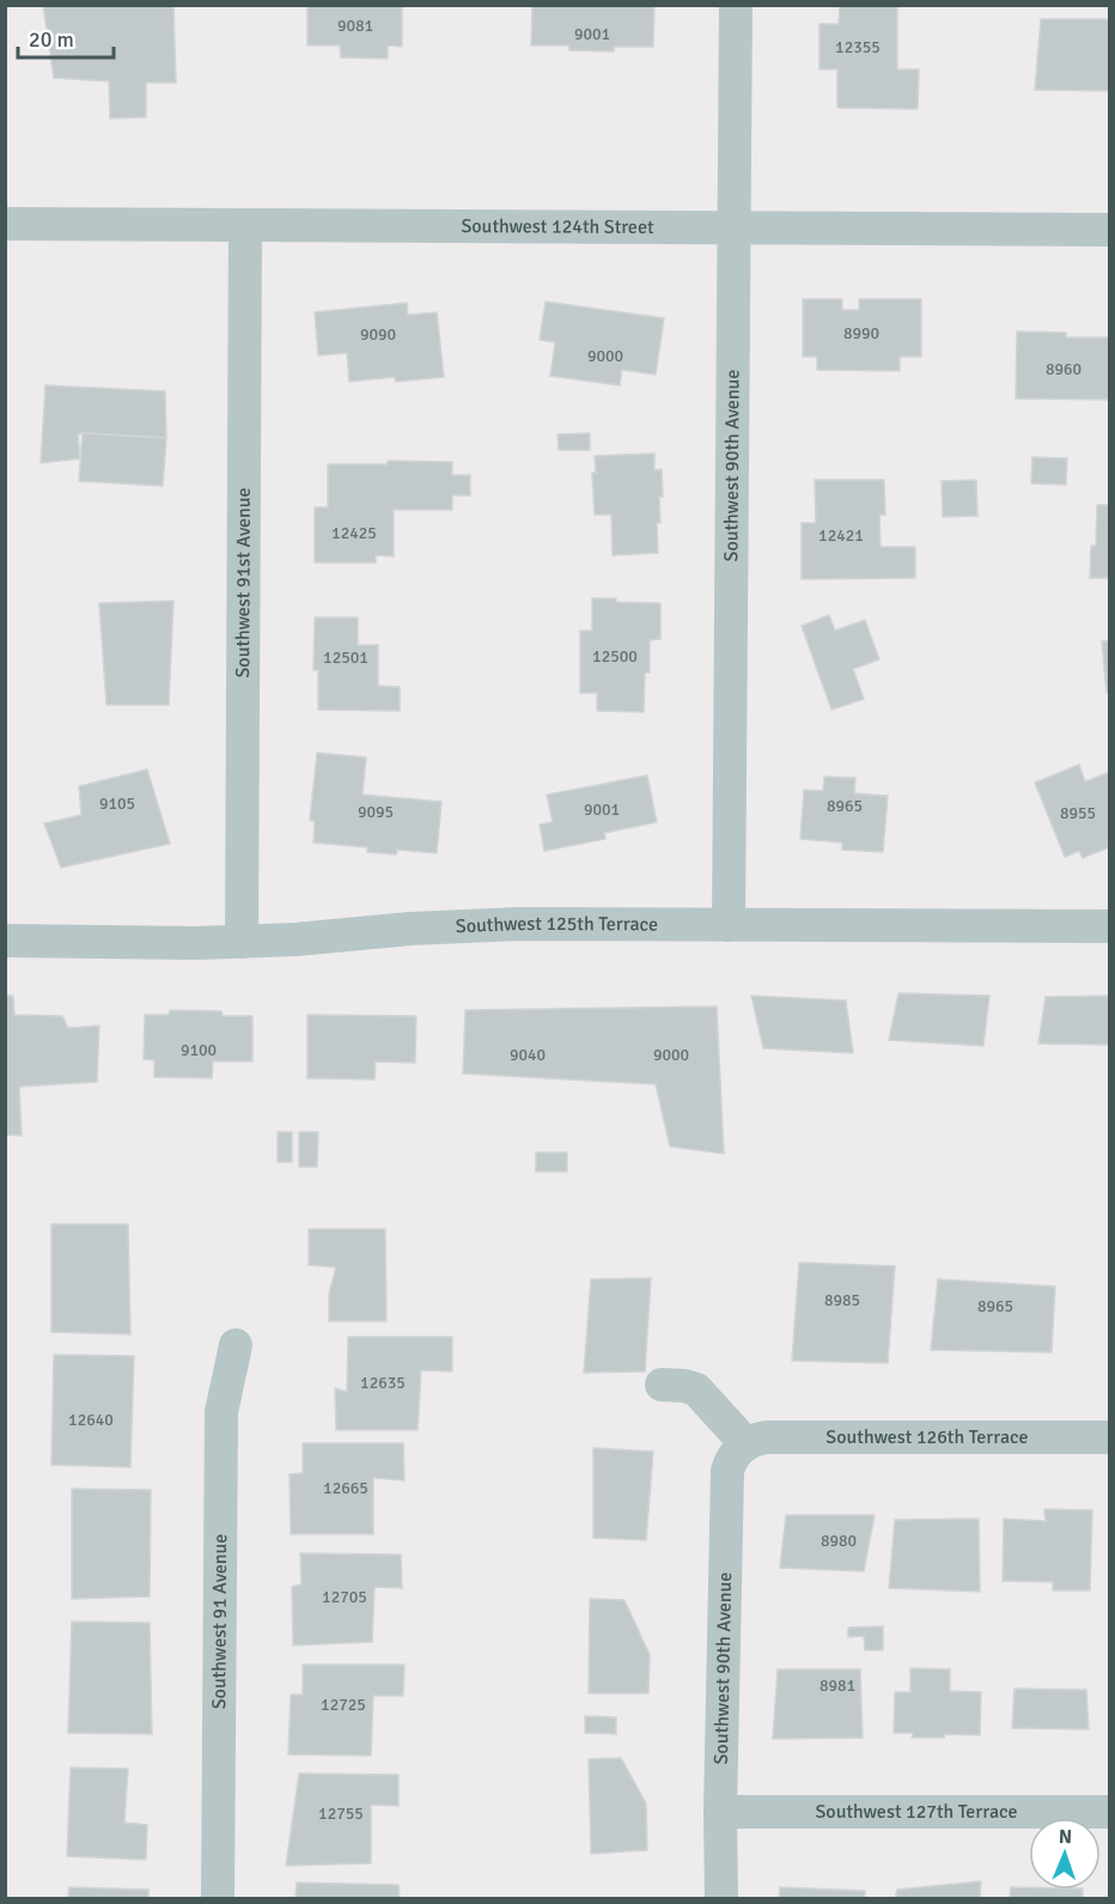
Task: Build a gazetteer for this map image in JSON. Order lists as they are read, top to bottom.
{
  "streets": {
    "street": [
      "Southwest 124th Street",
      "Southwest 90th Avenue",
      "Southwest 91st Avenue",
      "Southwest 125th Terrace",
      "Southwest 126th Terrace",
      "Southwest 91 Avenue",
      "Southwest 127th Terrace"
    ]
  },
  "crossings": [
    ["Southwest 124th Street", "Southwest 90th Avenue"],
    ["Southwest 124th Street", "Southwest 91st Avenue"],
    ["Southwest 90th Avenue", "Southwest 125th Terrace"],
    ["Southwest 90th Avenue", "Southwest 126th Terrace"],
    ["Southwest 90th Avenue", "Southwest 127th Terrace"],
    ["Southwest 91st Avenue", "Southwest 125th Terrace"]
  ],
  "house_numbers": [
    "9081",
    "9001",
    "12355",
    "8990",
    "9090",
    "9000",
    "8960",
    "12425",
    "12421",
    "12500",
    "12501",
    "9105",
    "8965",
    "9001",
    "9095",
    "8955",
    "9100",
    "9040",
    "9000",
    "8985",
    "8965",
    "12635",
    "12640",
    "12665",
    "8980",
    "12705",
    "8981",
    "12725",
    "12755"
  ],
  "scale_bar": "20 m",
  "north": "top"
}
